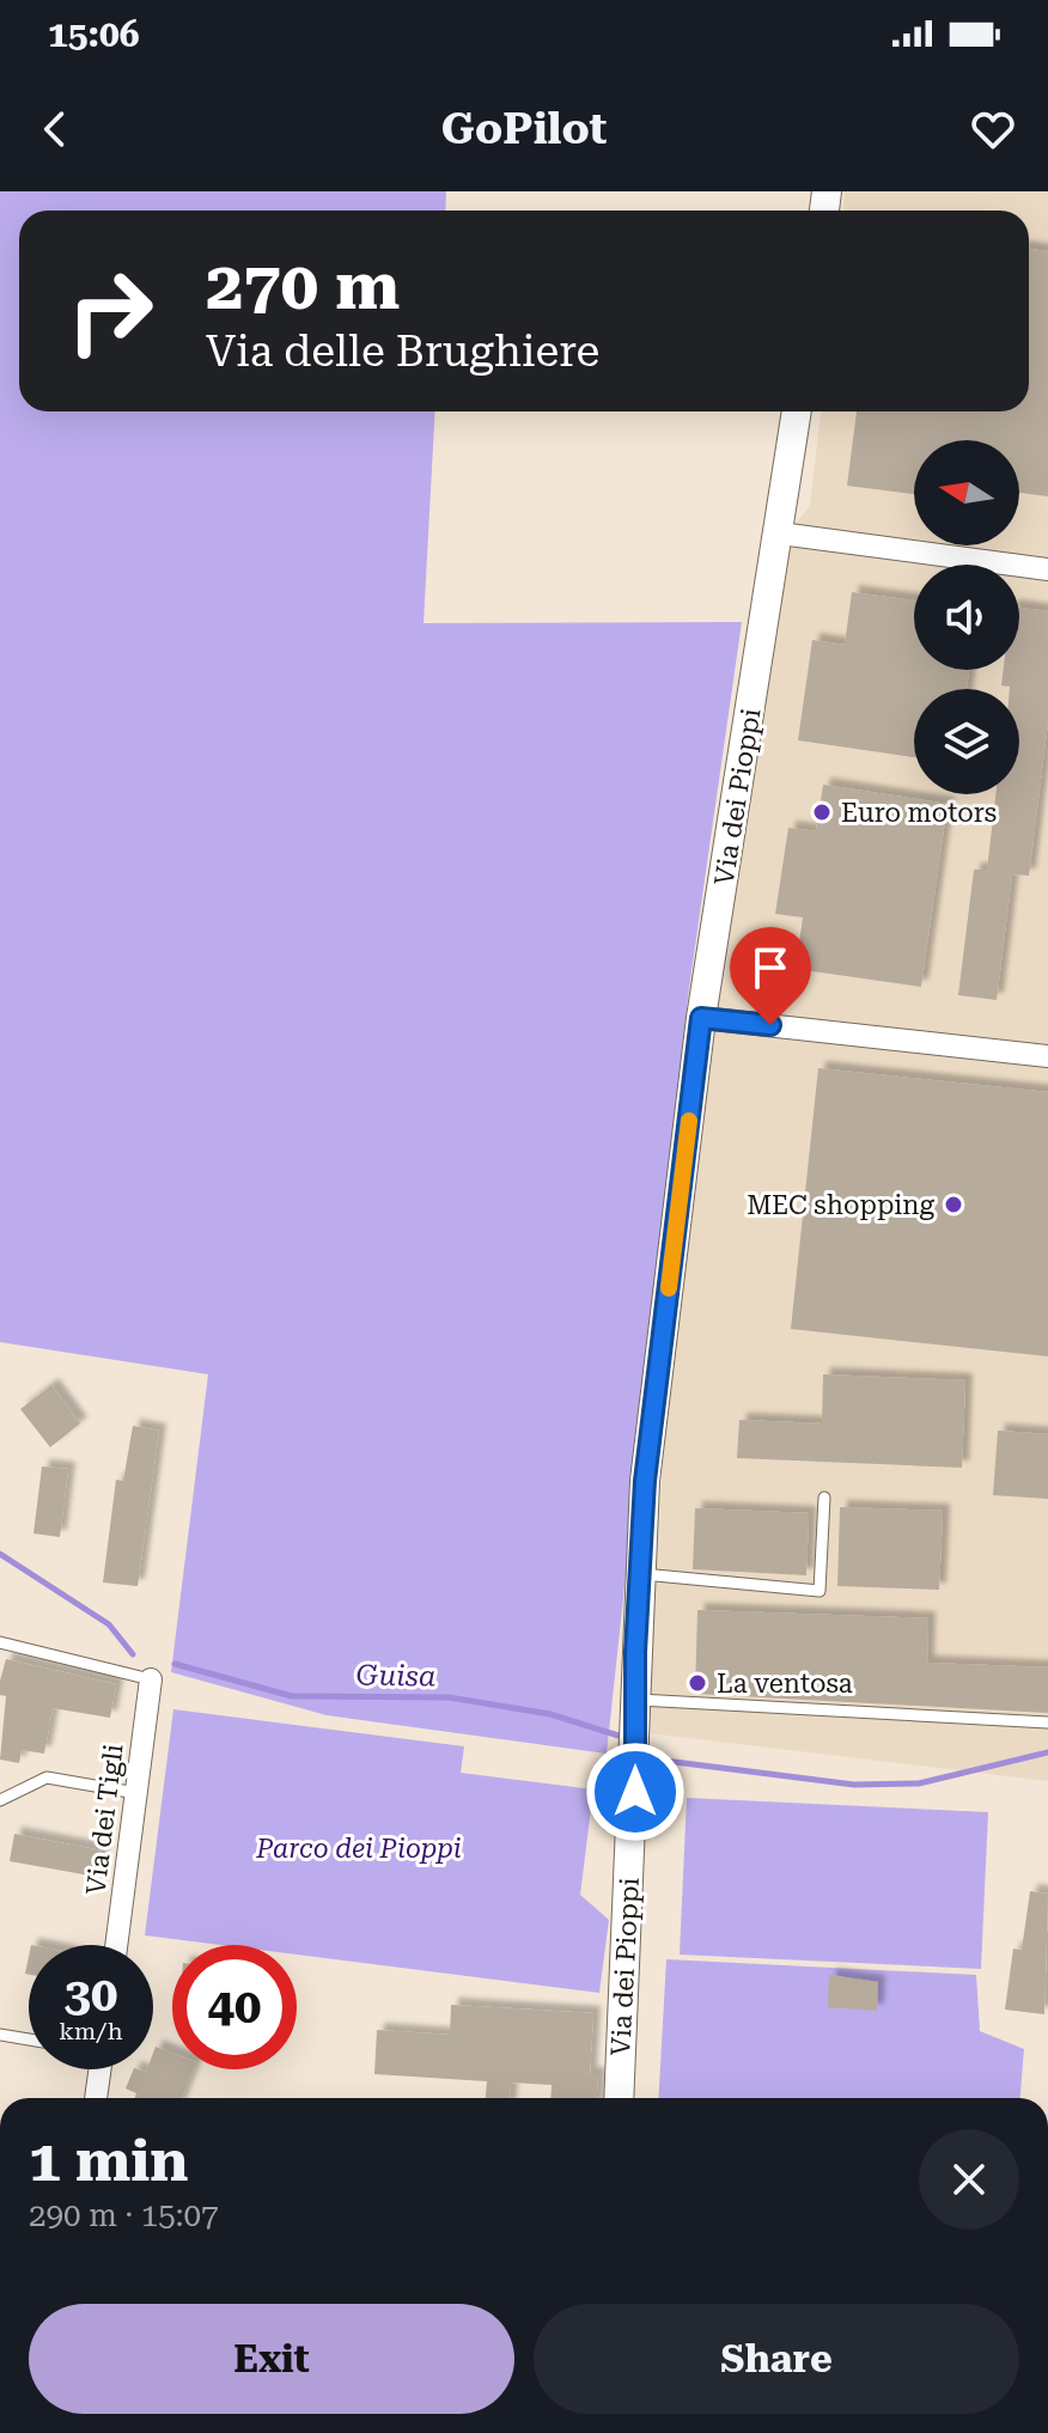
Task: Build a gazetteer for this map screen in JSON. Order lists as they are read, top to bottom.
{
  "streets": {
    "street": ["Via dei Pioppi", "Via dei Tigli"]
  },
  "water": ["Guisa"],
  "parks": ["Parco dei Pioppi"],
  "places": ["Euro motors", "MEC shopping", "La ventosa"],
  "north": "left",
  "page": {
    "status": "15:06",
    "header": "GoPilot",
    "turn": ["270 m", "Via delle Brughiere"],
    "speed": "30 km/h",
    "limit": "40",
    "heading": ["1 min", "290 m · 15:07"],
    "buttons": ["Exit", "Share"]
  }
}
